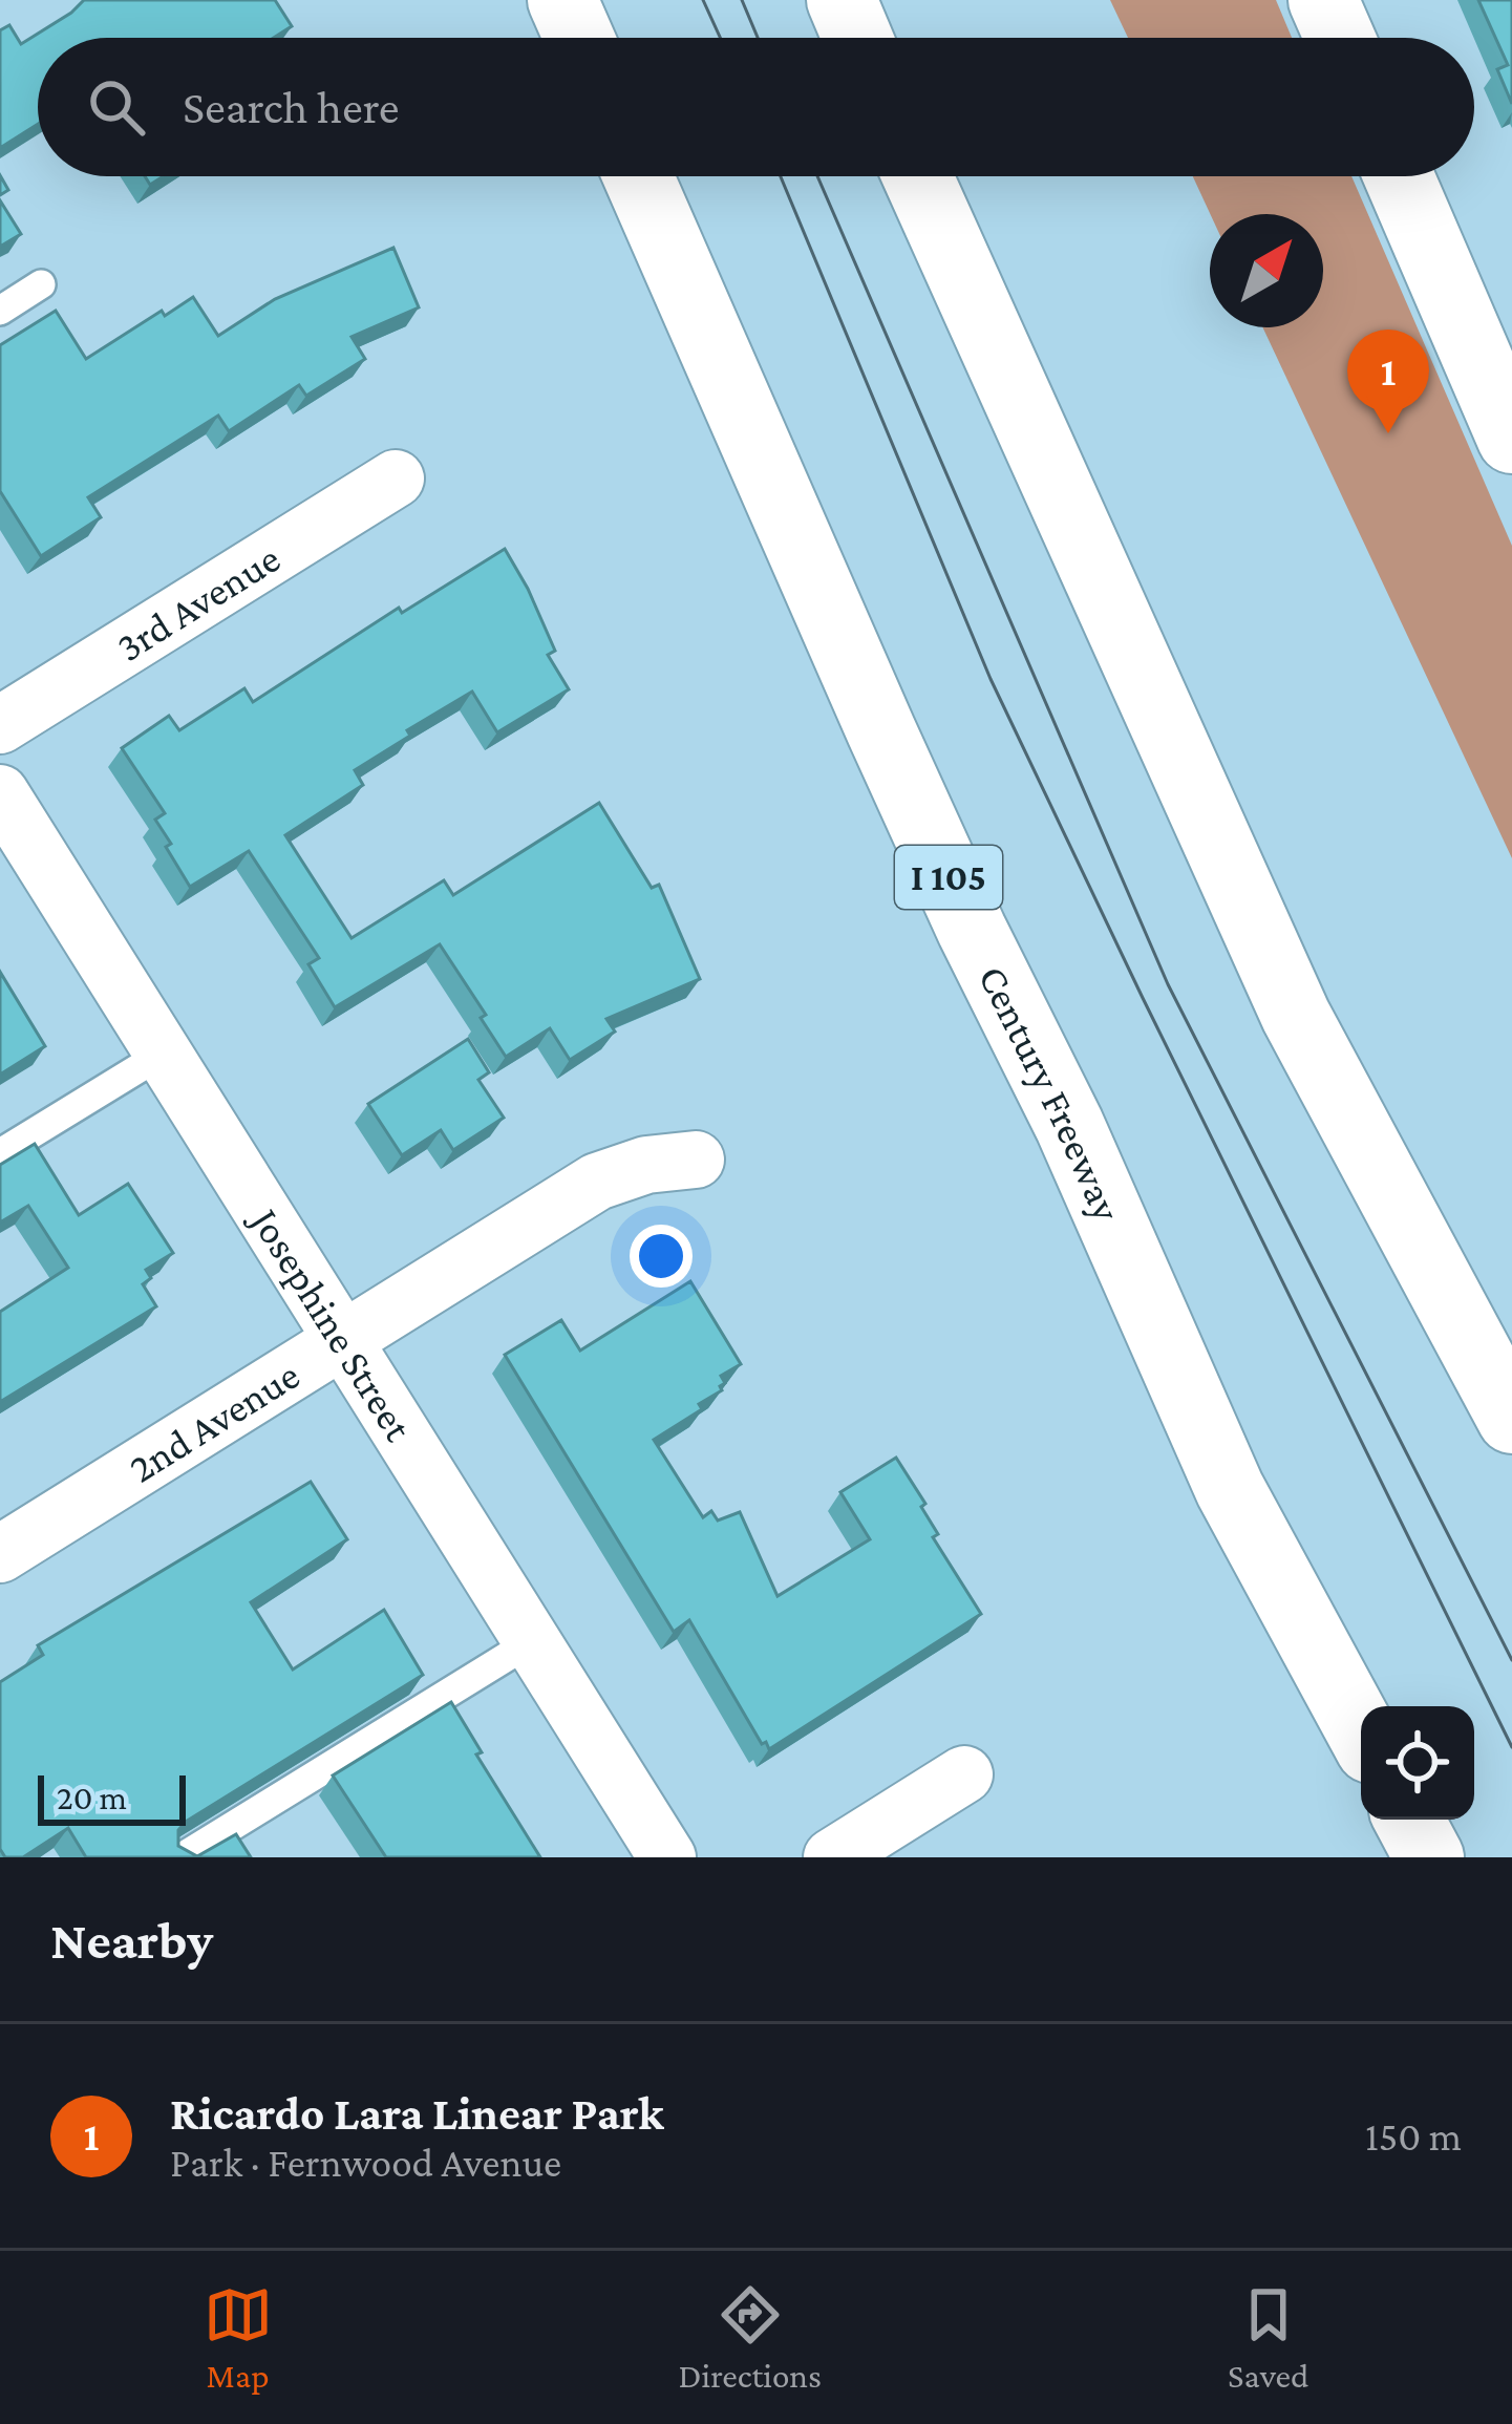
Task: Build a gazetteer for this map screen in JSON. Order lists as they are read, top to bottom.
{
  "streets": {
    "main road": ["I 105", "Century Freeway"],
    "street": ["3rd Avenue", "Josephine Street", "2nd Avenue"]
  },
  "crossings": [
    ["Josephine Street", "2nd Avenue"]
  ],
  "scale_bar": "20 m",
  "north": "top right",
  "page": {
    "search": "Search here",
    "pins": "1",
    "scale": "20 m",
    "heading": "Nearby",
    "list": [
      {
        "mark": "1",
        "name": "Ricardo Lara Linear Park",
        "note": "Park · Fernwood Avenue",
        "value": "150 m"
      }
    ],
    "nav": ["Map", "Directions", "Saved"]
  }
}
